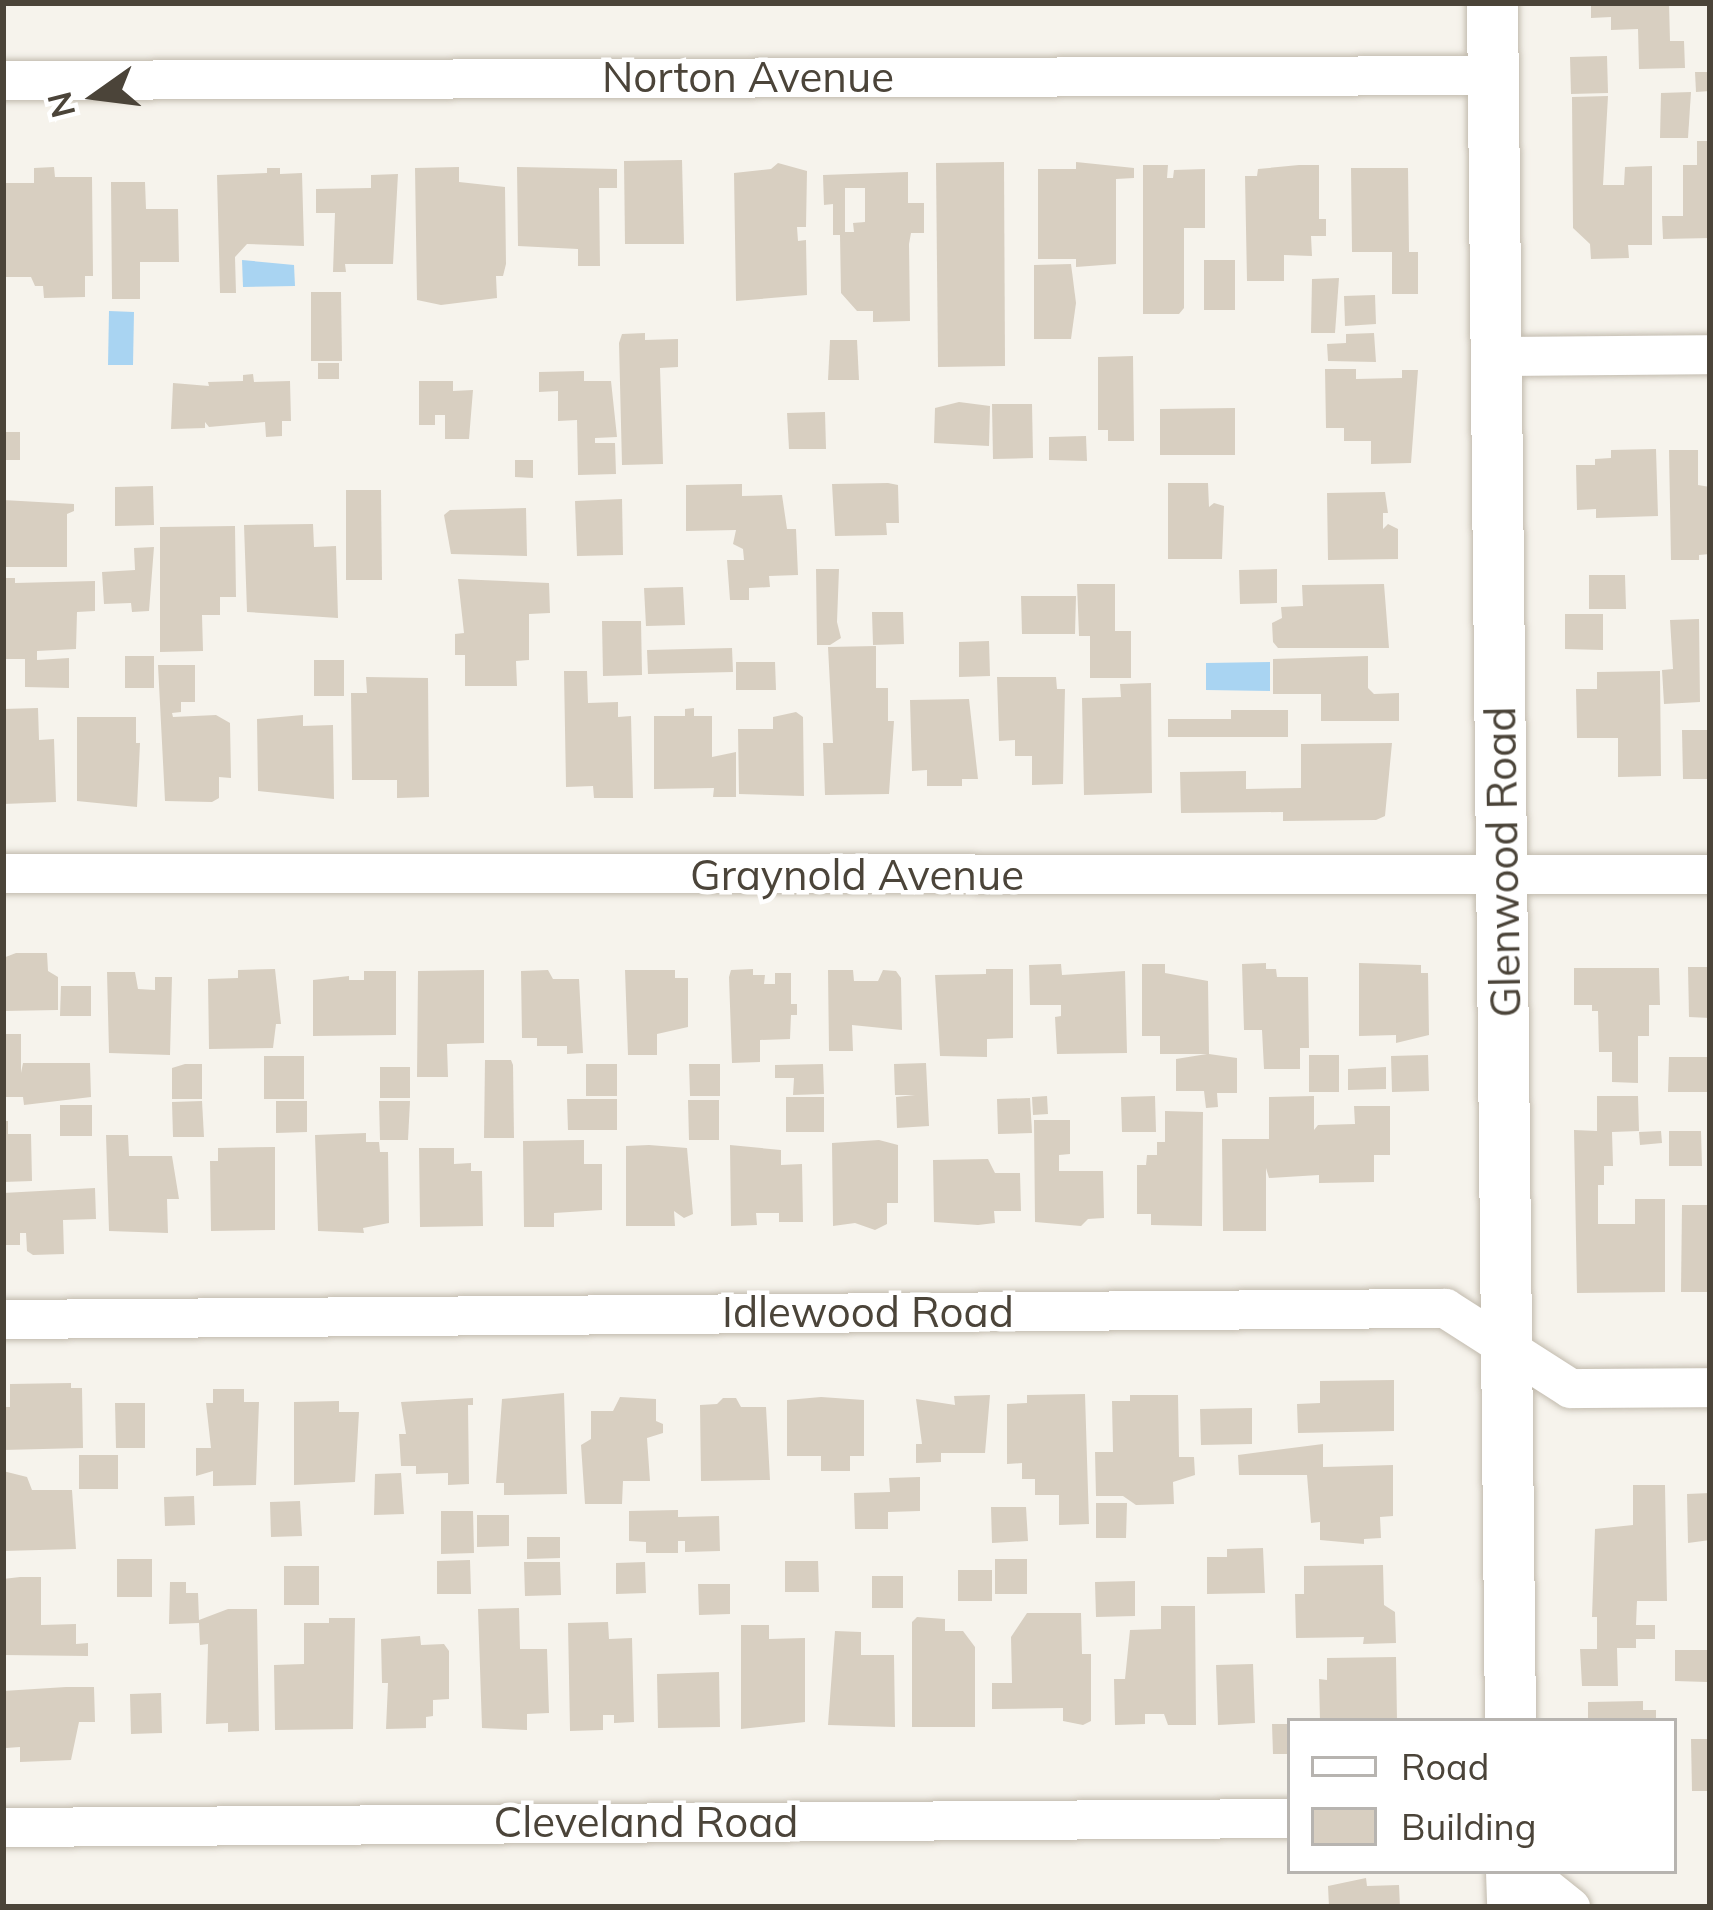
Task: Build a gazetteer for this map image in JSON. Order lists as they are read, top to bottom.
{
  "streets": {
    "street": [
      "Norton Avenue",
      "Glenwood Road",
      "Graynold Avenue",
      "Idlewood Road",
      "Cleveland Road"
    ]
  },
  "crossings": [
    ["Norton Avenue", "Glenwood Road"],
    ["Glenwood Road", "Graynold Avenue"],
    ["Glenwood Road", "Idlewood Road"]
  ],
  "legend": ["Road", "Building"],
  "north": "left"
}
